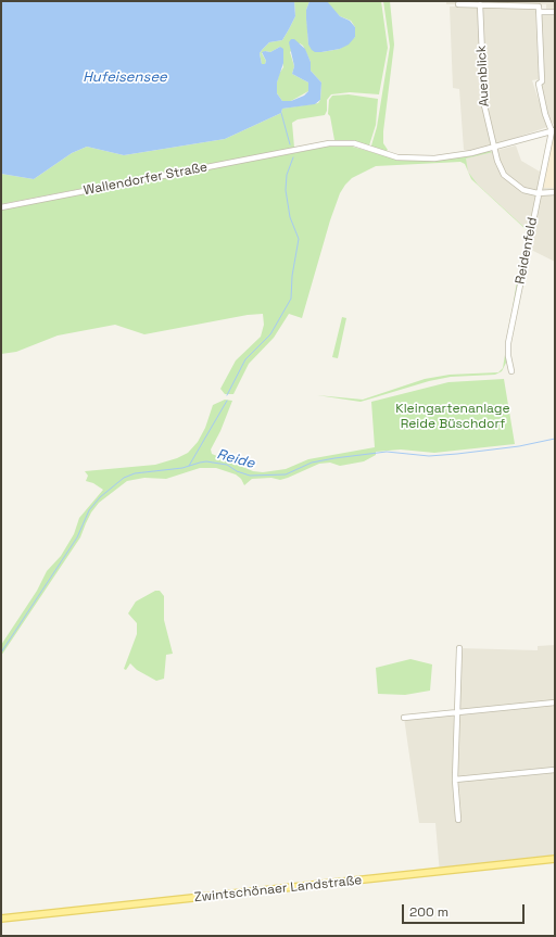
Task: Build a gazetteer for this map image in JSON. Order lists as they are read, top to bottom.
{
  "streets": {
    "main road": ["Zwintschönaer Landstraße"],
    "street": ["Auenblick", "Wallendorfer Straße", "Reidenfeld"]
  },
  "crossings": [
    ["Auenblick", "Wallendorfer Straße"],
    ["Auenblick", "Reidenfeld"],
    ["Wallendorfer Straße", "Reidenfeld"]
  ],
  "water": ["Hufeisensee", "Reide"],
  "parks": ["Kleingartenanlage Reide Büschdorf"],
  "scale_bar": "200 m"
}
